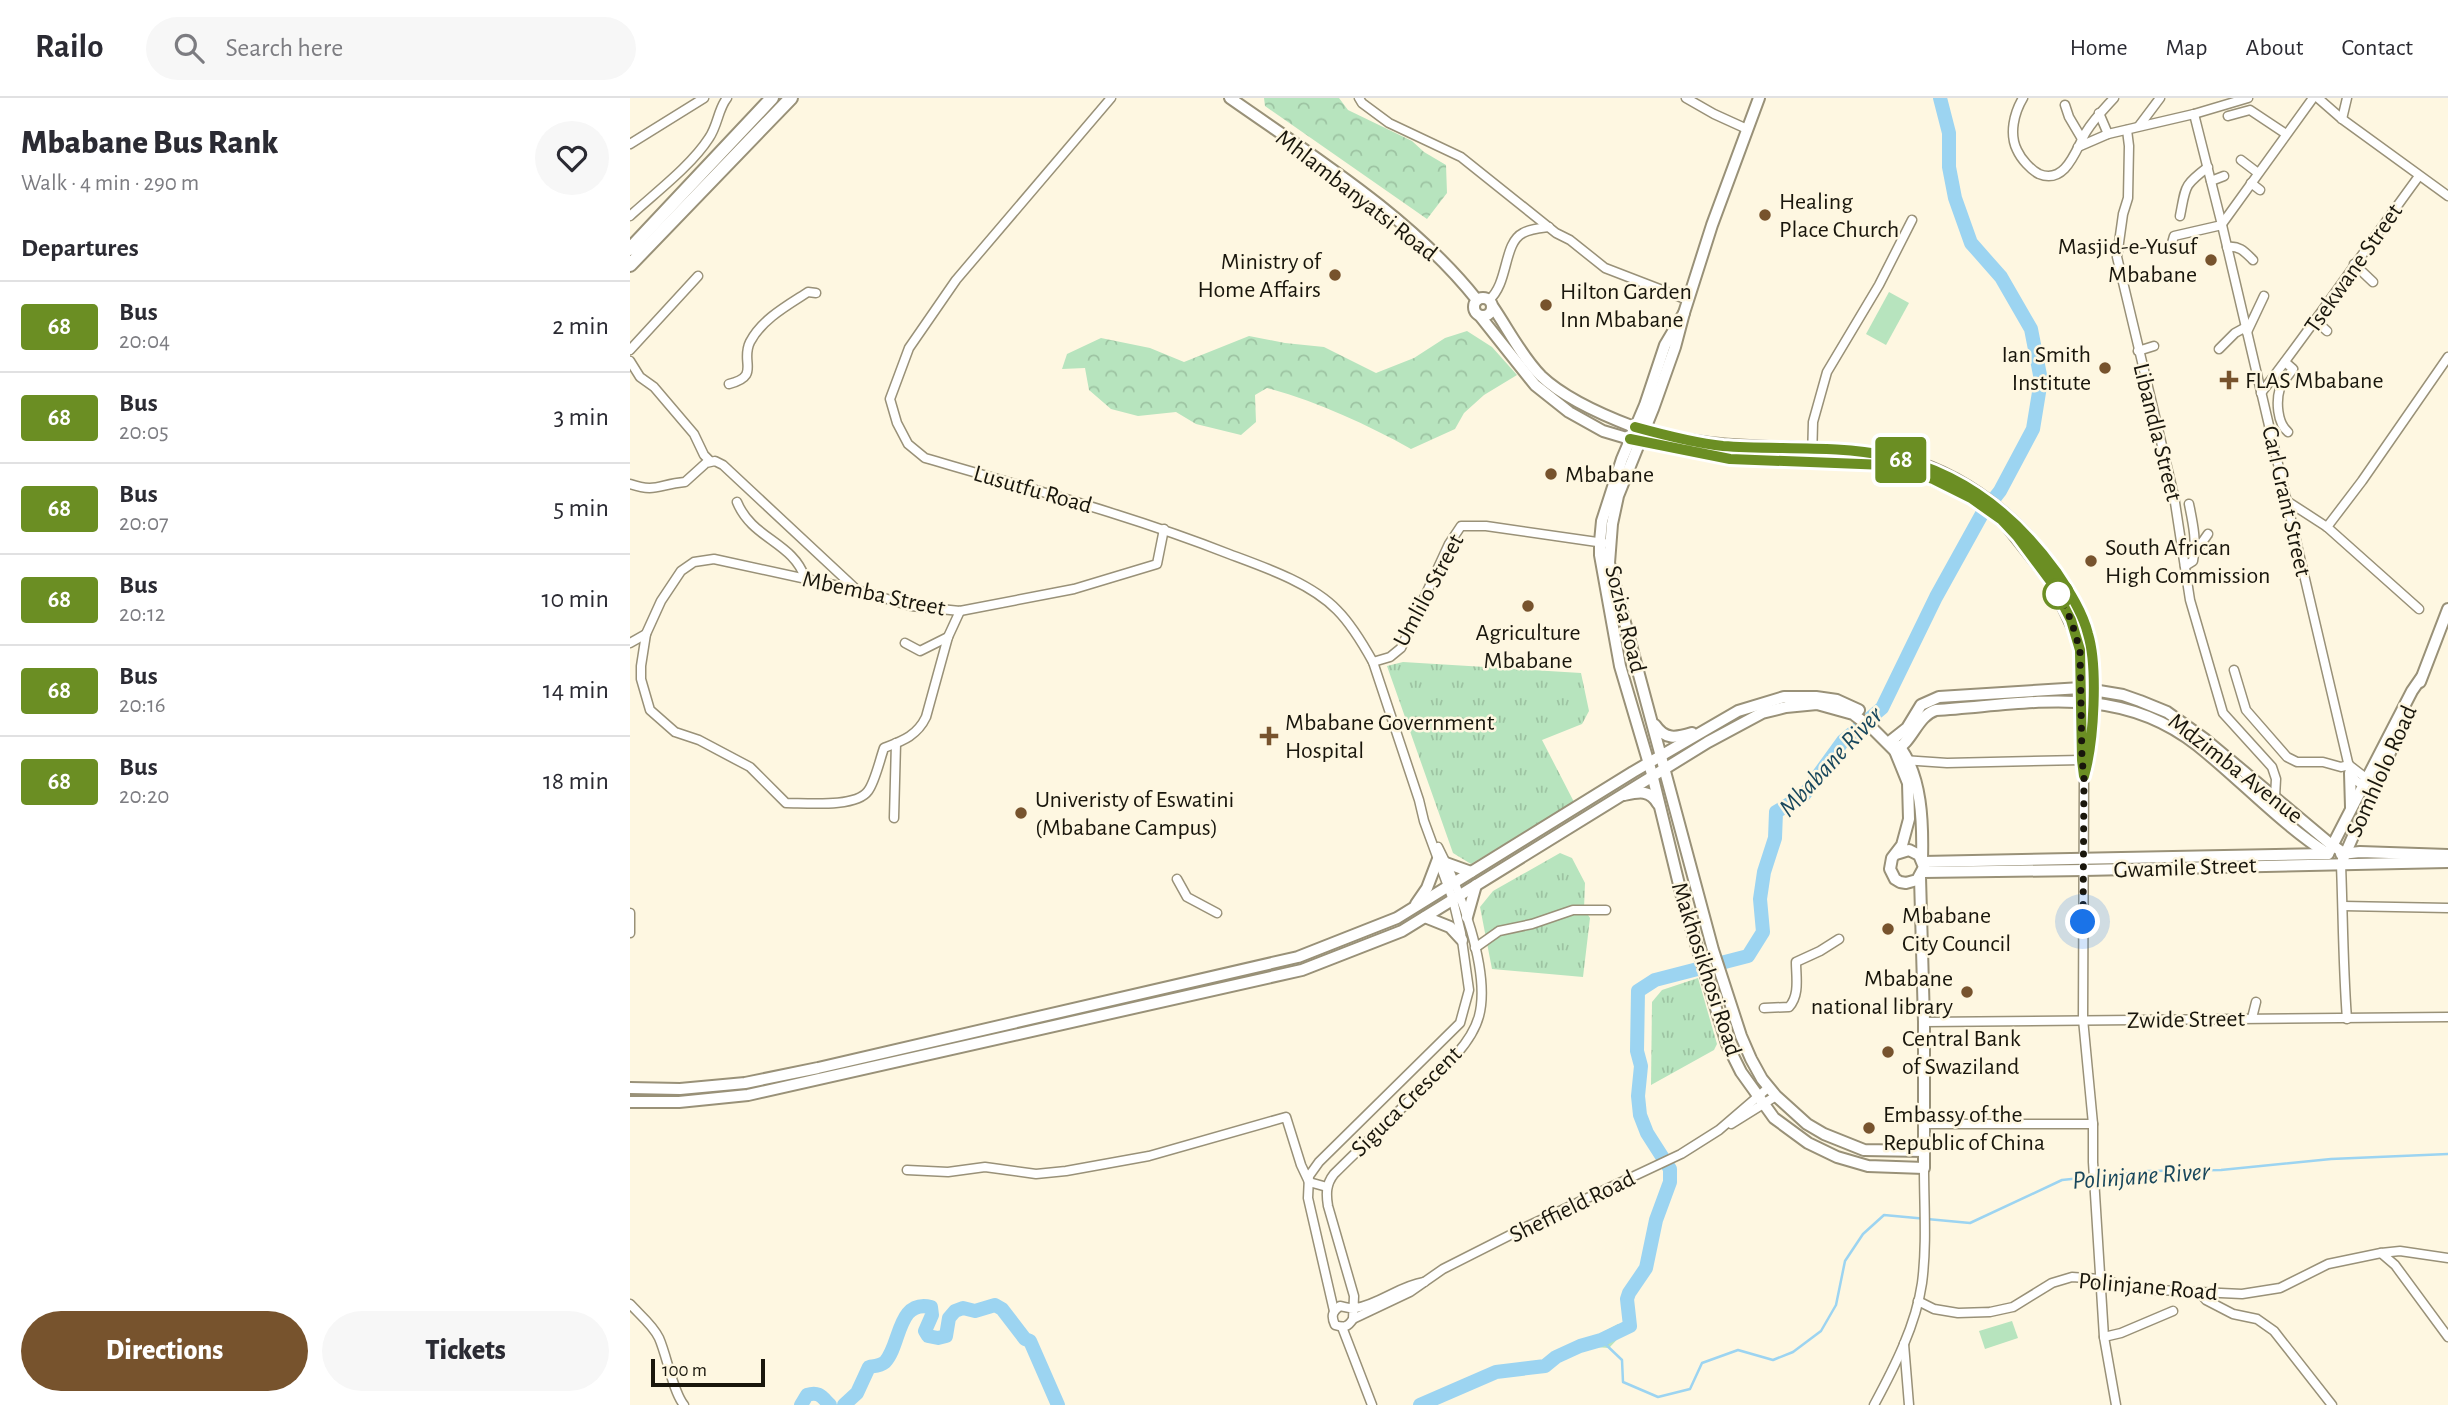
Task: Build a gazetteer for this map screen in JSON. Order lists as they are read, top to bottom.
{
  "streets": {
    "main road": [
      "Mhlambanyatsi Road",
      "Sozisa Road",
      "Mdzimba Avenue",
      "Somhlolo Road",
      "Gwamile Street",
      "Makhosikhosi Road"
    ],
    "street": [
      "Tsekwane Street",
      "Libandla Street",
      "Lusutfu Road",
      "Carl Grant Street",
      "Umlilo Street",
      "Mbemba Street",
      "Zwide Street",
      "Siguca Crescent",
      "Sheffield Road",
      "Polinjane Road"
    ]
  },
  "crossings": [
    ["Mhlambanyatsi Road", "Sozisa Road"],
    ["Tsekwane Street", "Carl Grant Street"],
    ["Libandla Street", "Mdzimba Avenue"],
    ["Lusutfu Road", "Umlilo Street"],
    ["Lusutfu Road", "Mbemba Street"],
    ["Lusutfu Road", "Siguca Crescent"],
    ["Umlilo Street", "Sozisa Road"],
    ["Sozisa Road", "Makhosikhosi Road"],
    ["Mdzimba Avenue", "Somhlolo Road"],
    ["Mdzimba Avenue", "Gwamile Street"],
    ["Somhlolo Road", "Gwamile Street"],
    ["Makhosikhosi Road", "Sheffield Road"]
  ],
  "water": ["Mbabane River", "Polinjane River"],
  "places": {
    "other": [
      "Healing Place Church",
      "Masjid-e-Yusuf Mbabane",
      "Ministry of Home Affairs",
      "Hilton Garden Inn Mbabane",
      "Ian Smith Institute",
      "Mbabane",
      "South African High Commission",
      "Agriculture Mbabane",
      "Univeristy of Eswatini (Mbabane Campus)",
      "Mbabane City Council",
      "Mbabane national library",
      "Central Bank of Swaziland",
      "Embassy of the Republic of China"
    ],
    "health": ["FLAS Mbabane", "Mbabane Government Hospital"]
  },
  "lines": ["bus line 68"],
  "scale_bar": "100 m",
  "page": {
    "header": "Railo",
    "search": "Search here",
    "nav": [
      "Home",
      "Map",
      "About",
      "Contact"
    ],
    "heading": [
      ["Mbabane Bus Rank", "Walk · 4 min · 290 m"],
      "Departures"
    ],
    "on_map": "68",
    "list": [
      {
        "mark": "68",
        "name": "Bus",
        "note": "20:04",
        "value": "2 min"
      },
      {
        "mark": "68",
        "name": "Bus",
        "note": "20:05",
        "value": "3 min"
      },
      {
        "mark": "68",
        "name": "Bus",
        "note": "20:07",
        "value": "5 min"
      },
      {
        "mark": "68",
        "name": "Bus",
        "note": "20:12",
        "value": "10 min"
      },
      {
        "mark": "68",
        "name": "Bus",
        "note": "20:16",
        "value": "14 min"
      },
      {
        "mark": "68",
        "name": "Bus",
        "note": "20:20",
        "value": "18 min"
      }
    ],
    "buttons": ["Directions", "Tickets"],
    "scale": "100 m"
  }
}
